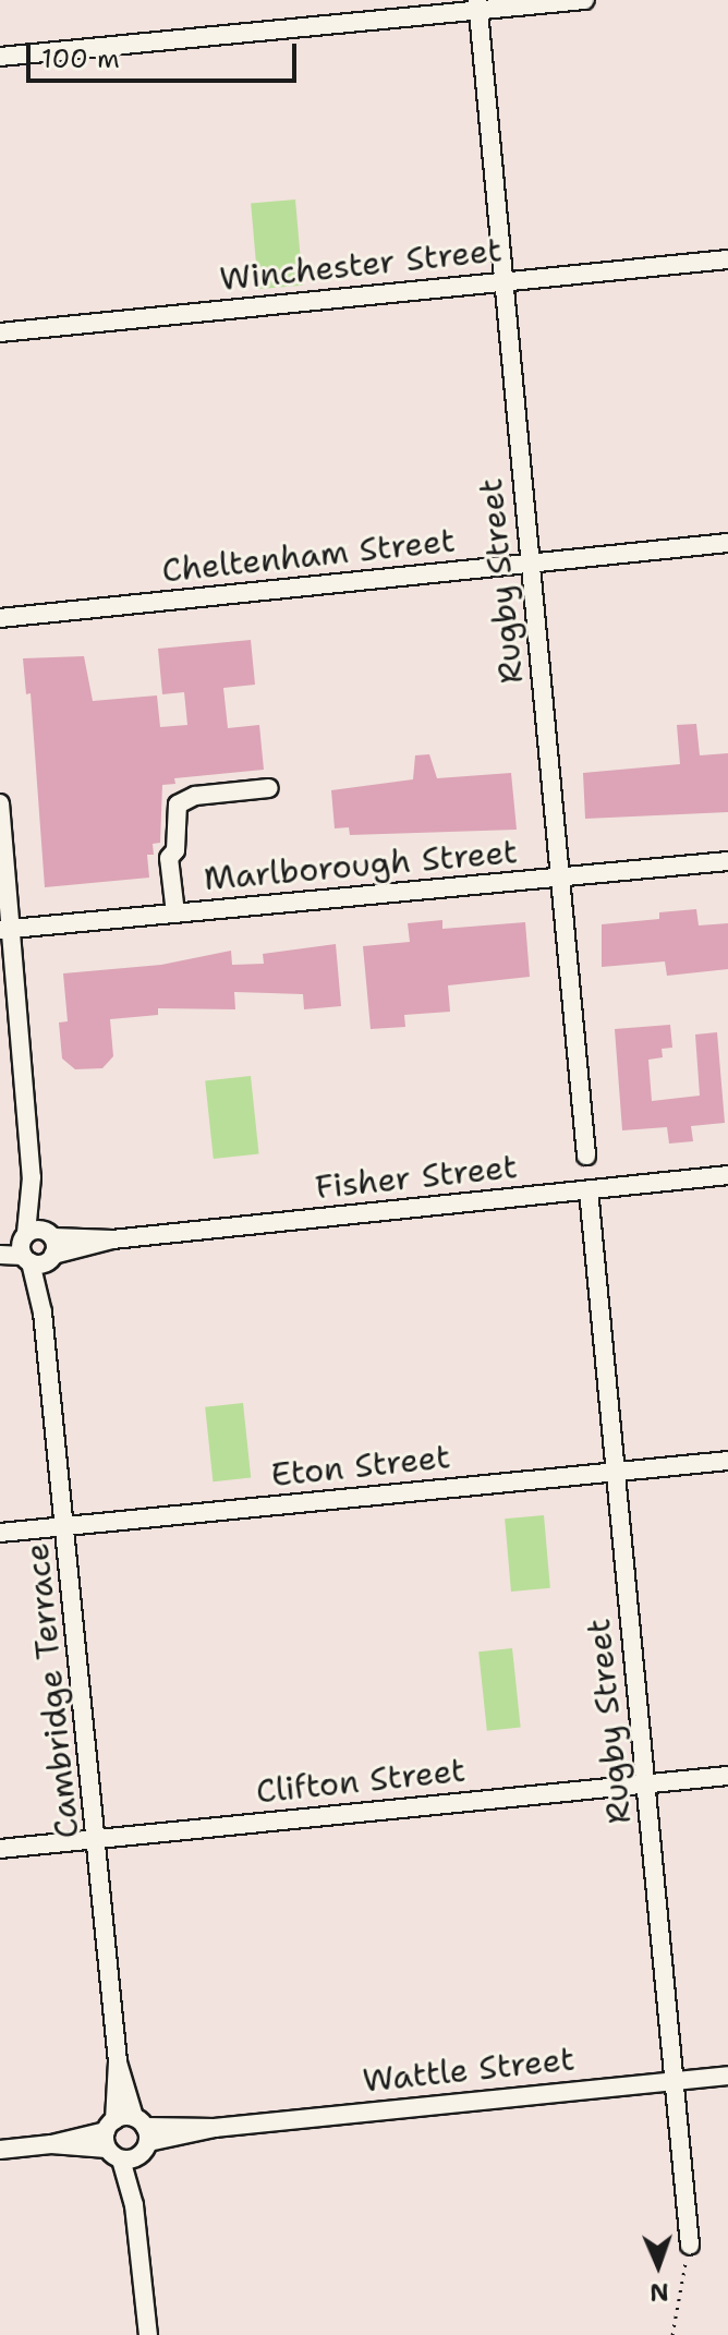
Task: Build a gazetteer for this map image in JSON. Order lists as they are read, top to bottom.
{
  "streets": {
    "street": [
      "Winchester Street",
      "Cheltenham Street",
      "Rugby Street",
      "Marlborough Street",
      "Fisher Street",
      "Eton Street",
      "Cambridge Terrace",
      "Clifton Street",
      "Wattle Street"
    ]
  },
  "crossings": [
    ["Winchester Street", "Rugby Street"],
    ["Cheltenham Street", "Rugby Street"],
    ["Rugby Street", "Marlborough Street"],
    ["Rugby Street", "Fisher Street"],
    ["Rugby Street", "Eton Street"],
    ["Rugby Street", "Clifton Street"],
    ["Rugby Street", "Wattle Street"],
    ["Marlborough Street", "Cambridge Terrace"],
    ["Fisher Street", "Cambridge Terrace"],
    ["Eton Street", "Cambridge Terrace"],
    ["Cambridge Terrace", "Clifton Street"],
    ["Cambridge Terrace", "Wattle Street"]
  ],
  "scale_bar": "100 m",
  "north": "bottom"
}
